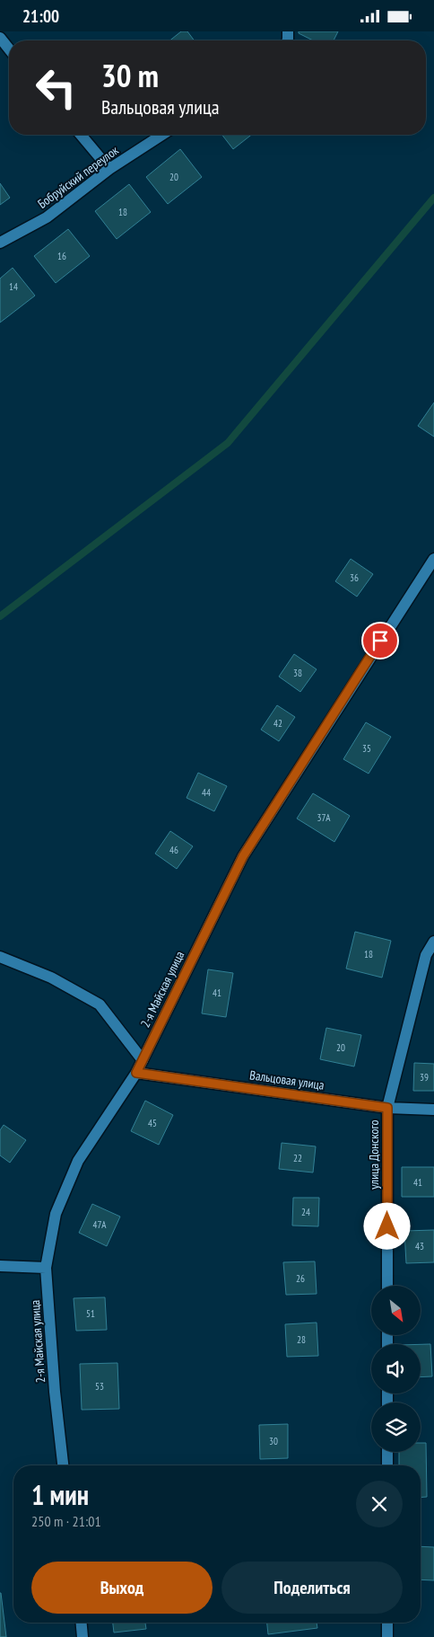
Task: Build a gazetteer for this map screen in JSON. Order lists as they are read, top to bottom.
{
  "streets": {
    "street": [
      "Бобруйский переулок",
      "2-я Майская улица",
      "Вальцовая улица",
      "улица Донского"
    ]
  },
  "crossings": [
    ["2-я Майская улица", "Вальцовая улица"],
    ["Вальцовая улица", "улица Донского"]
  ],
  "house_numbers": [
    "20",
    "18",
    "16",
    "14",
    "36",
    "38",
    "42",
    "35",
    "44",
    "37А",
    "46",
    "18",
    "41",
    "20",
    "39",
    "45",
    "22",
    "41",
    "24",
    "47А",
    "43",
    "26",
    "51",
    "28",
    "53",
    "30"
  ],
  "north": "bottom right",
  "page": {
    "status": "21:00",
    "turn": ["30 m", "Вальцовая улица"],
    "heading": ["1 мин", "250 m · 21:01"],
    "buttons": ["Выход", "Поделиться"]
  }
}
